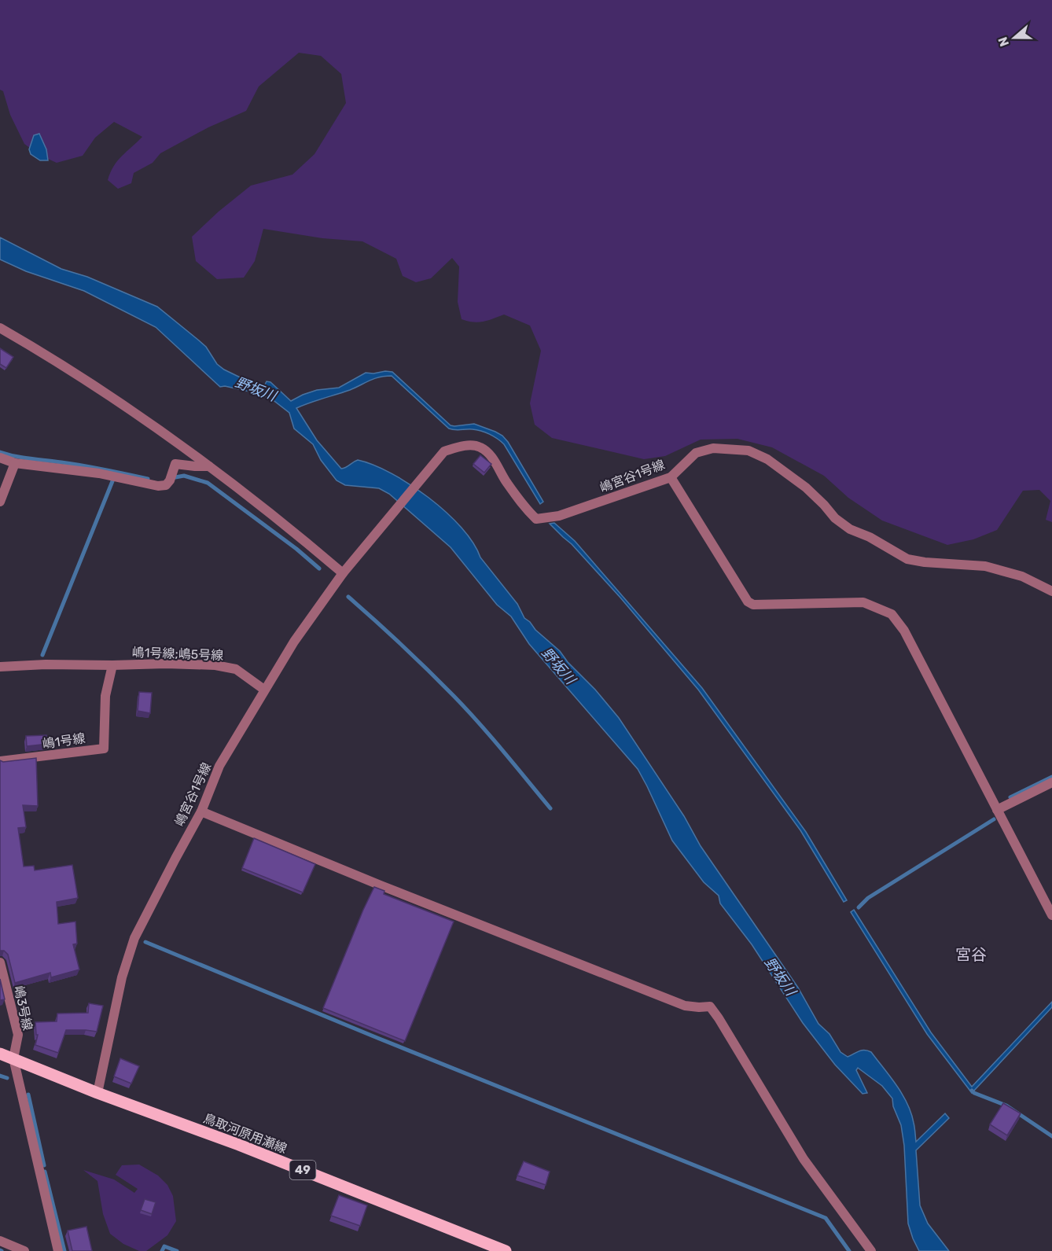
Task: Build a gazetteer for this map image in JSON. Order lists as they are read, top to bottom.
{
  "streets": {
    "main road": ["鳥取河原用瀬線", "49"],
    "street": [
      "嶋宮谷1号線",
      "嶋1号線;嶋5号線",
      "嶋1号線",
      "嶋3号線"
    ]
  },
  "crossings": [
    ["嶋宮谷1号線", "嶋1号線;嶋5号線"],
    ["嶋宮谷1号線", "鳥取河原用瀬線"],
    ["嶋1号線;嶋5号線", "嶋1号線"],
    ["嶋3号線", "鳥取河原用瀬線"]
  ],
  "districts": ["宮谷"],
  "water": ["野坂川"],
  "north": "left"
}
